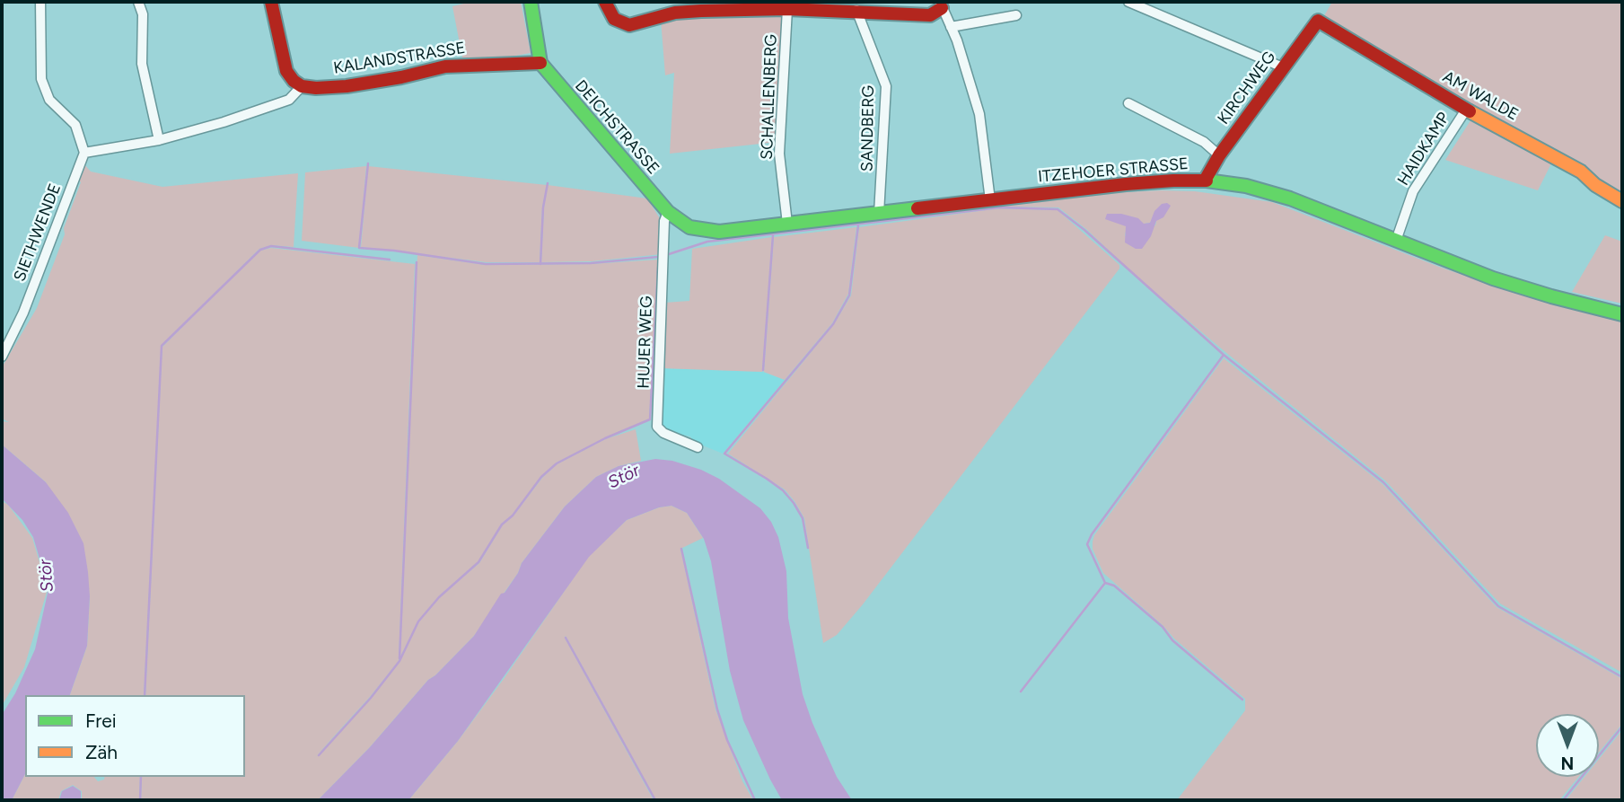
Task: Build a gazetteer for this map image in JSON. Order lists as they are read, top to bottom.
{
  "streets": {
    "street": [
      "KALANDSTRASSE",
      "KIRCHWEG",
      "AM WALDE",
      "SCHALLENBERG",
      "DEICHSTRASSE",
      "SANDBERG",
      "HAIDKAMP",
      "ITZEHOER STRASSE",
      "SIETHWENDE",
      "HUJER WEG"
    ]
  },
  "crossings": [
    ["KALANDSTRASSE", "DEICHSTRASSE"],
    ["KIRCHWEG", "AM WALDE"],
    ["KIRCHWEG", "ITZEHOER STRASSE"],
    ["AM WALDE", "HAIDKAMP"],
    ["SCHALLENBERG", "ITZEHOER STRASSE"],
    ["DEICHSTRASSE", "ITZEHOER STRASSE"],
    ["DEICHSTRASSE", "HUJER WEG"],
    ["SANDBERG", "ITZEHOER STRASSE"],
    ["HAIDKAMP", "ITZEHOER STRASSE"],
    ["ITZEHOER STRASSE", "HUJER WEG"]
  ],
  "water": ["Stör"],
  "legend": ["Frei", "Zäh"],
  "north": "bottom"
}
